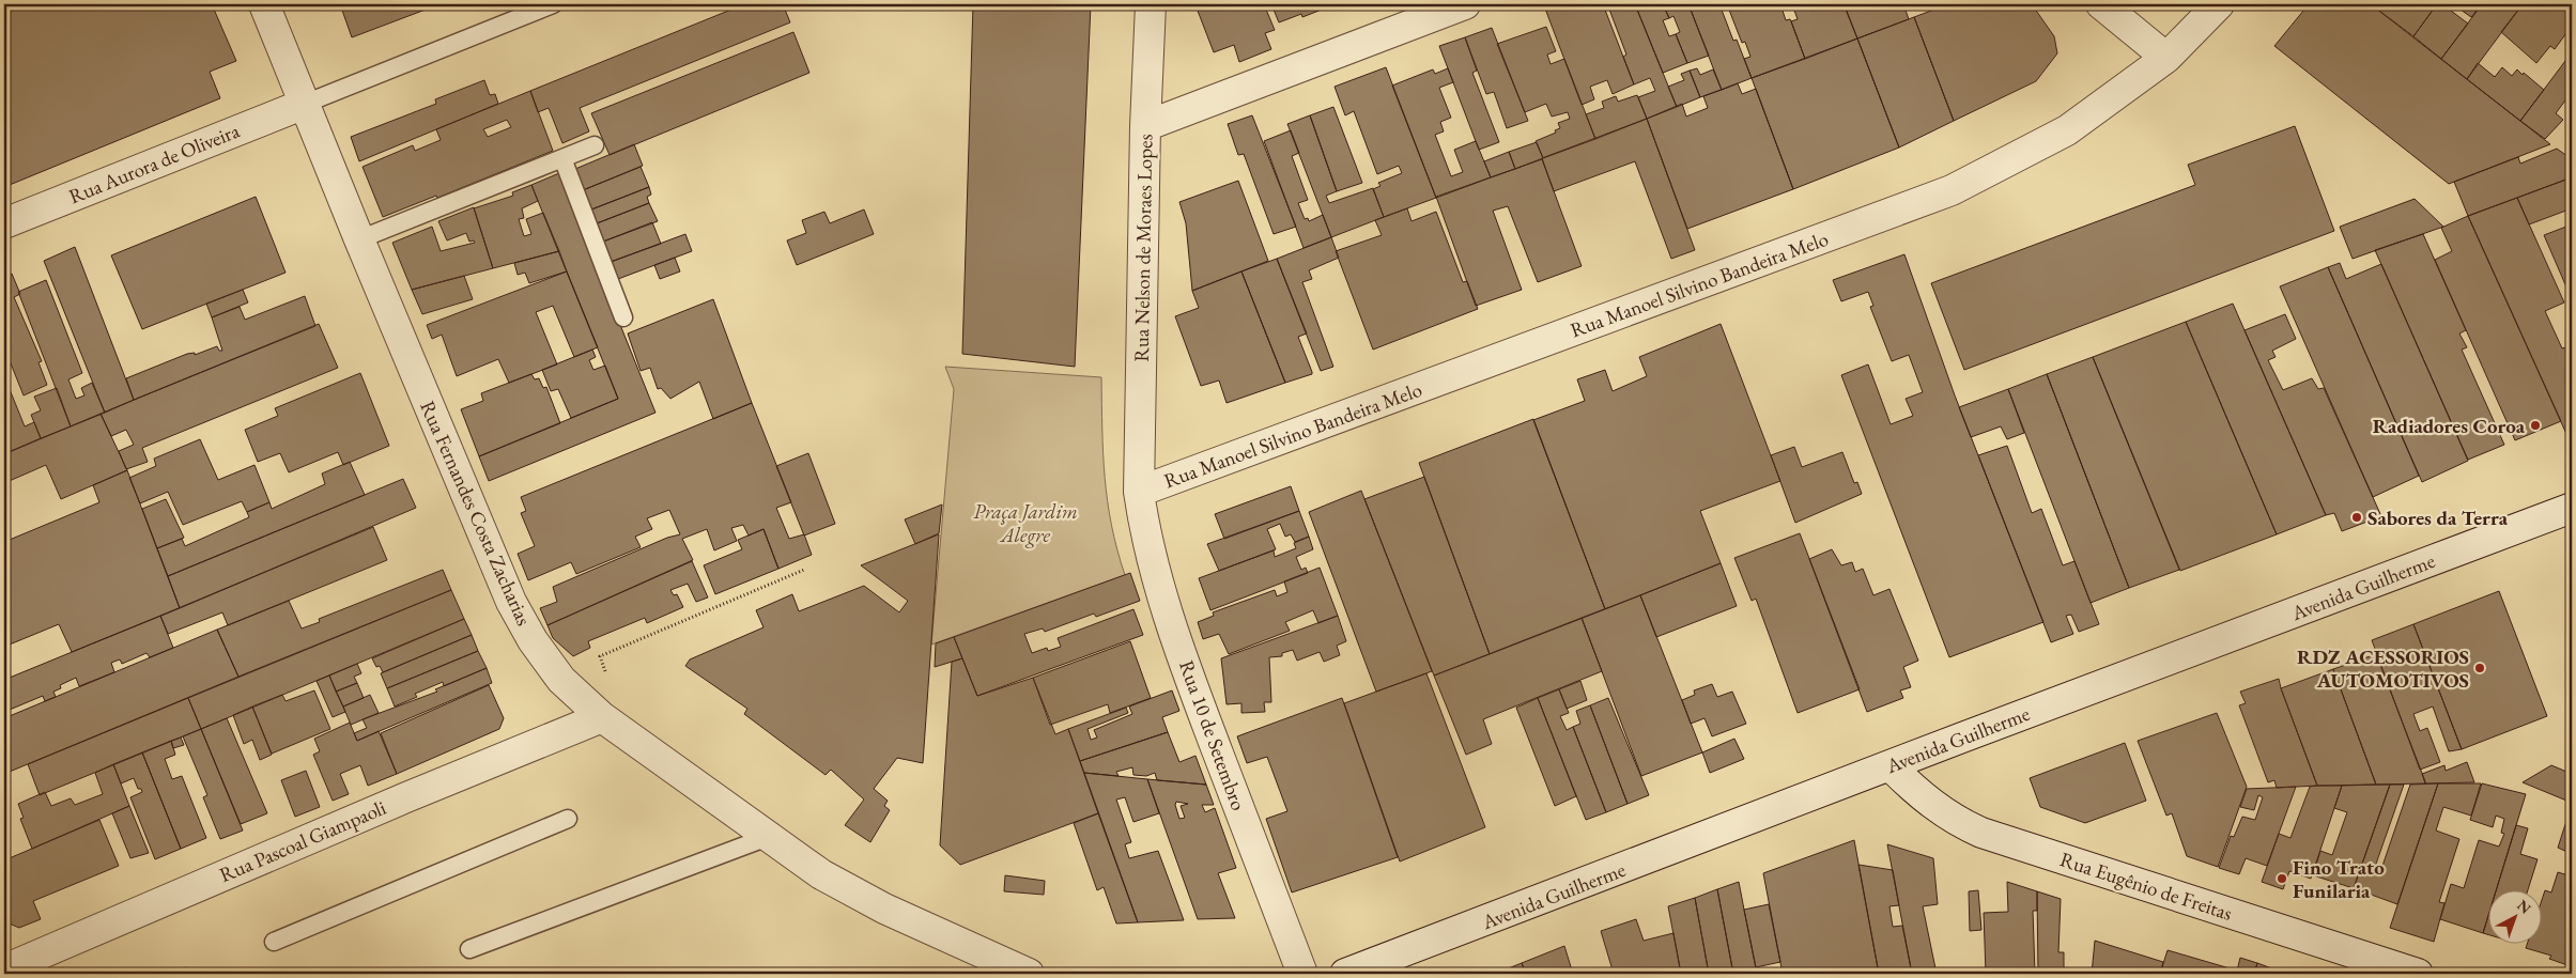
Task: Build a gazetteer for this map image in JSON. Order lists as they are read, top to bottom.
{
  "streets": {
    "street": [
      "Rua Aurora de Oliveira",
      "Rua Nelson de Moraes Lopes",
      "Rua Manoel Silvino Bandeira Melo",
      "Rua Fernandes Costa Zacharias",
      "Avenida Guilherme",
      "Rua 10 de Setembro",
      "Rua Pascoal Giampaoli",
      "Rua Eugênio de Freitas"
    ]
  },
  "crossings": [
    ["Rua Aurora de Oliveira", "Rua Fernandes Costa Zacharias"],
    ["Rua Nelson de Moraes Lopes", "Rua Manoel Silvino Bandeira Melo"],
    ["Rua Nelson de Moraes Lopes", "Rua 10 de Setembro"],
    ["Rua Manoel Silvino Bandeira Melo", "Rua 10 de Setembro"],
    ["Rua Fernandes Costa Zacharias", "Rua Pascoal Giampaoli"],
    ["Avenida Guilherme", "Rua Eugênio de Freitas"]
  ],
  "parks": ["Praça Jardim Alegre"],
  "places": [
    "Radiadores Coroa",
    "Sabores da Terra",
    "RDZ ACESSORIOS AUTOMOTIVOS",
    "Fino Trato Funilaria"
  ],
  "north": "top right"
}
